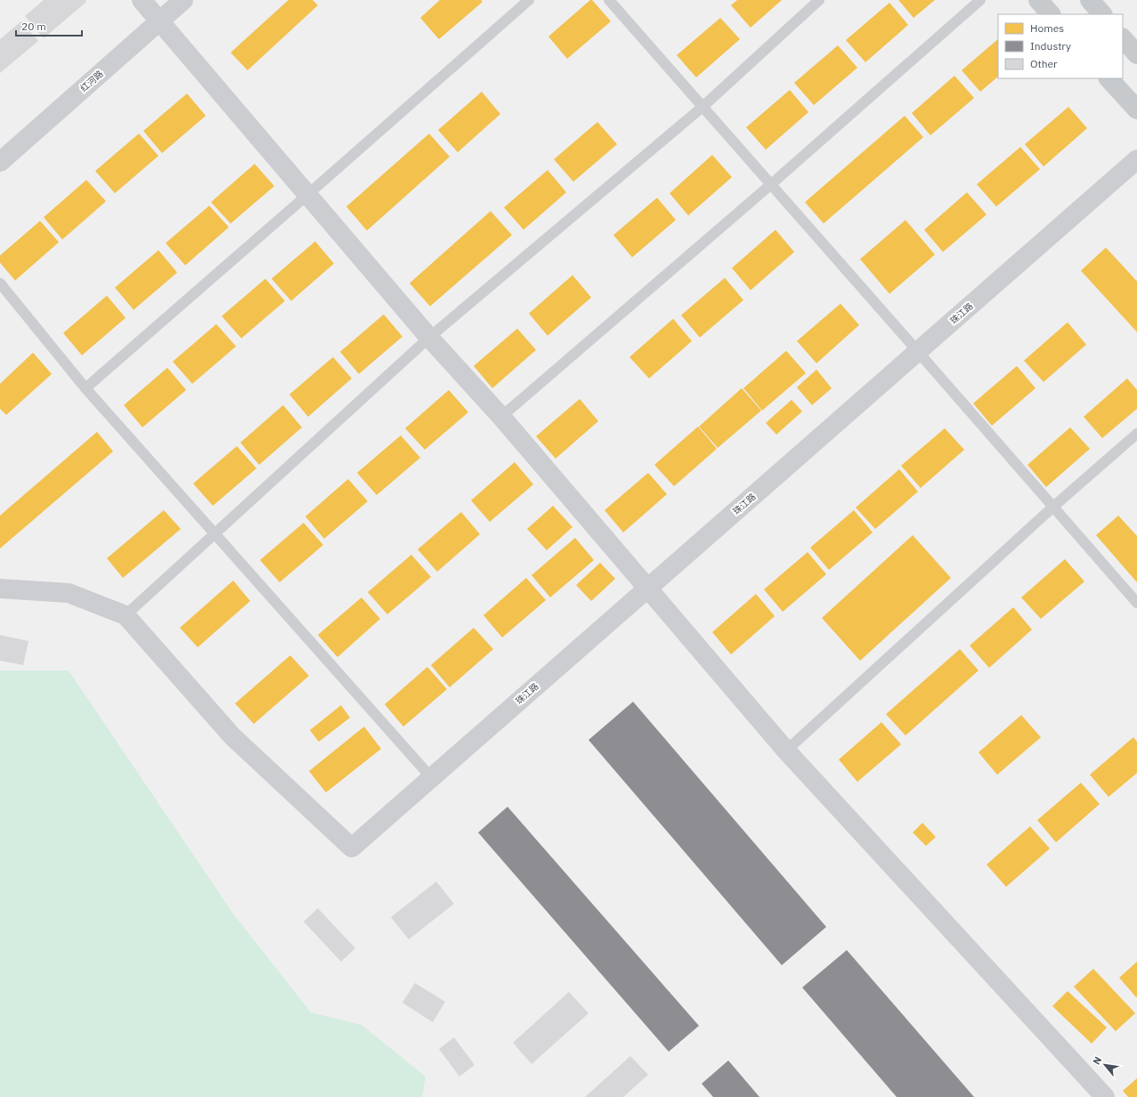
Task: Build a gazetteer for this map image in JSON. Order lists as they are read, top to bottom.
{
  "streets": {
    "street": ["红河路", "珠江路"]
  },
  "legend": ["Homes", "Industry", "Other"],
  "scale_bar": "20 m",
  "north": "top left"
}
